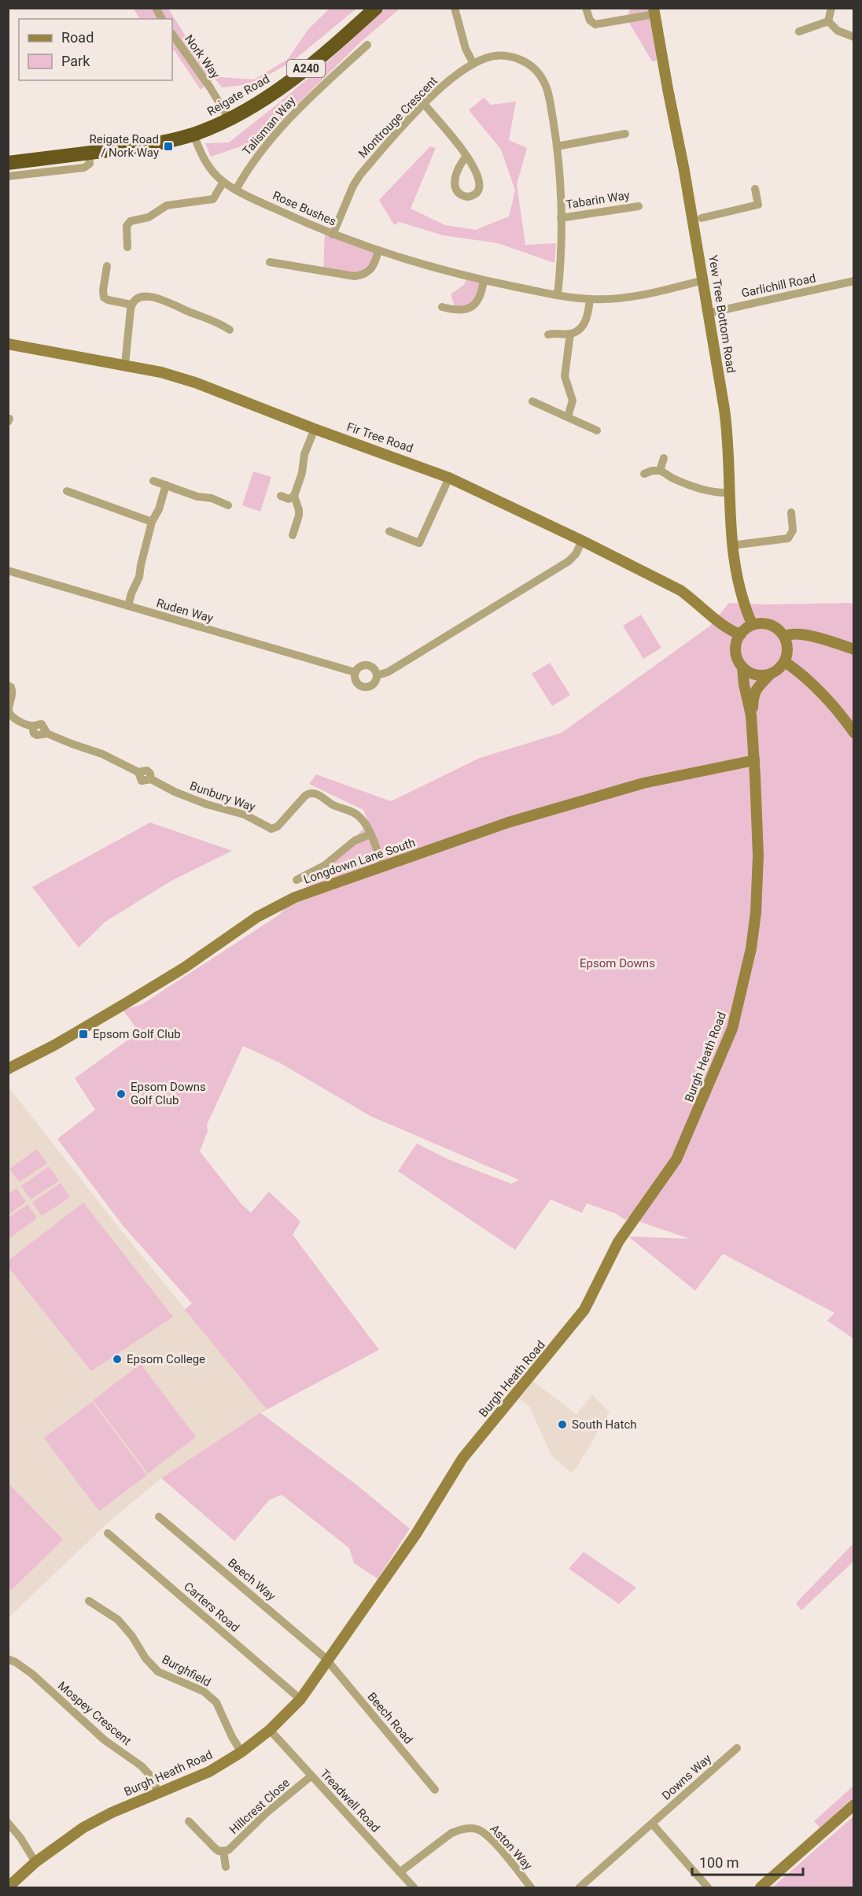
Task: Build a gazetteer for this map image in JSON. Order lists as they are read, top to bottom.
{
  "streets": {
    "highway": ["A240", "Reigate Road"],
    "main road": [
      "Yew Tree Bottom Road",
      "Fir Tree Road",
      "Longdown Lane South",
      "Burgh Heath Road"
    ],
    "street": [
      "Nork Way",
      "Montrouge Crescent",
      "Talisman Way",
      "Tabarin Way",
      "Rose Bushes",
      "Garlichill Road",
      "Ruden Way",
      "Bunbury Way",
      "Beech Way",
      "Carters Road",
      "Burghfield",
      "Mospey Crescent",
      "Beech Road",
      "Downs Way",
      "Treadwell Road",
      "Hillcrest Close",
      "Aston Way"
    ]
  },
  "crossings": [
    ["Nork Way", "Reigate Road"],
    ["Reigate Road", "Rose Bushes"],
    ["Montrouge Crescent", "Tabarin Way"],
    ["Montrouge Crescent", "Rose Bushes"],
    ["Talisman Way", "Rose Bushes"],
    ["Rose Bushes", "Yew Tree Bottom Road"],
    ["Garlichill Road", "Yew Tree Bottom Road"],
    ["Yew Tree Bottom Road", "Fir Tree Road"],
    ["Yew Tree Bottom Road", "Burgh Heath Road"],
    ["Fir Tree Road", "Burgh Heath Road"],
    ["Bunbury Way", "Longdown Lane South"],
    ["Longdown Lane South", "Burgh Heath Road"],
    ["Burgh Heath Road", "Beech Way"],
    ["Burgh Heath Road", "Carters Road"],
    ["Burgh Heath Road", "Burghfield"],
    ["Burgh Heath Road", "Mospey Crescent"],
    ["Burgh Heath Road", "Beech Road"],
    ["Burgh Heath Road", "Treadwell Road"],
    ["Beech Way", "Beech Road"],
    ["Treadwell Road", "Hillcrest Close"],
    ["Treadwell Road", "Aston Way"]
  ],
  "parks": ["Epsom Downs"],
  "places": {
    "transit": ["Reigate Road / Nork Way", "Epsom Golf Club"],
    "other": ["Epsom Downs Golf Club", "Epsom College", "South Hatch"]
  },
  "legend": ["Road", "Park"],
  "scale_bar": "100 m"
}
